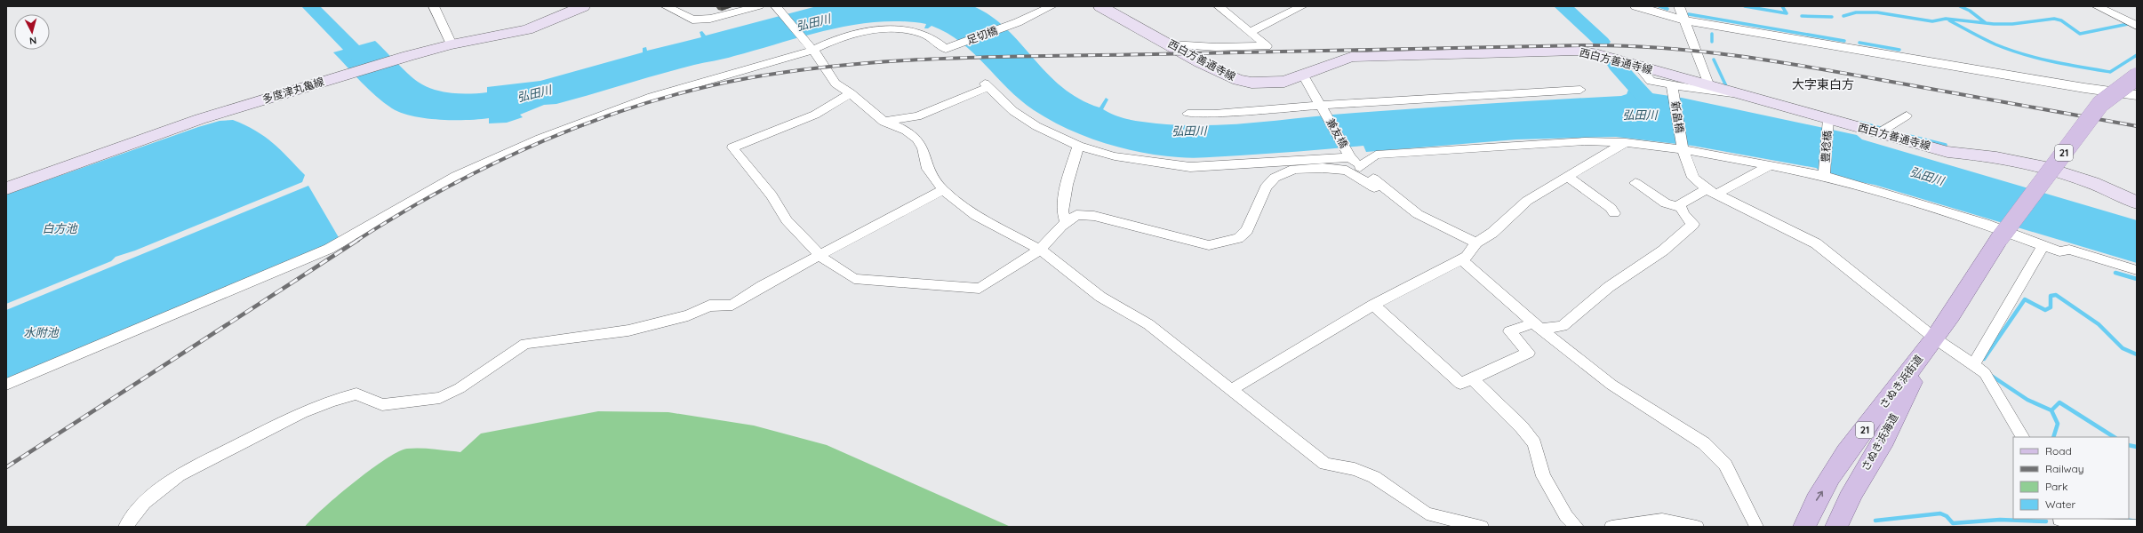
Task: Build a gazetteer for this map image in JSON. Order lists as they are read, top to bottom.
{
  "streets": {
    "main road": [
      "西白方善通寺線",
      "多度津丸亀線",
      "21",
      "さぬき浜街道",
      "さぬき浜海道"
    ],
    "street": [
      "足切橋",
      "新畠橋",
      "兼友橋",
      "豊稔橋"
    ]
  },
  "crossings": [
    ["西白方善通寺線", "兼友橋"],
    ["西白方善通寺線", "豊稔橋"],
    ["新畠橋", "さぬき浜街道"],
    ["新畠橋", "さぬき浜海道"],
    ["さぬき浜街道", "さぬき浜海道"]
  ],
  "one_way": ["さぬき浜街道"],
  "districts": ["大字東白方"],
  "water": ["弘田川", "白方池", "水附池"],
  "legend": [
    "Road",
    "Railway",
    "Park",
    "Water"
  ],
  "north": "bottom"
}
